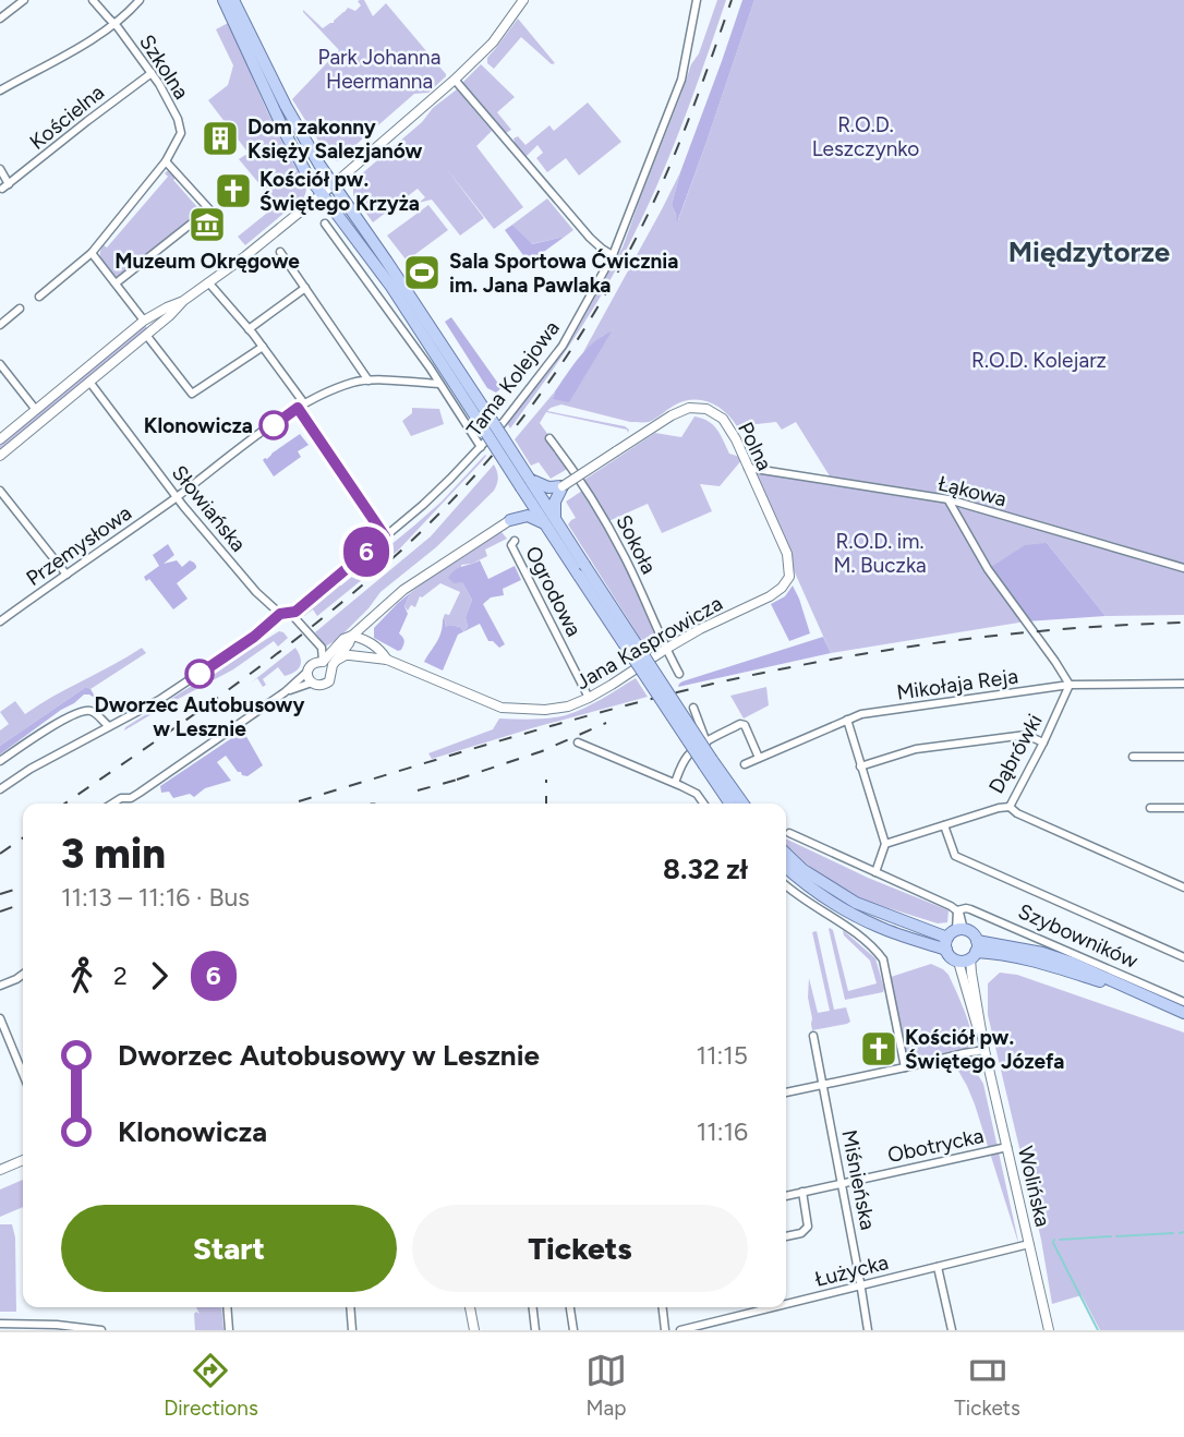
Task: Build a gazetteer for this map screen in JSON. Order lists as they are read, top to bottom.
{
  "streets": {
    "main road": ["Szybowników"],
    "street": [
      "Szkolna",
      "Kościelna",
      "Tama Kolejowa",
      "Polna",
      "Łąkowa",
      "Słowiańska",
      "Sokoła",
      "Przemysłowa",
      "Ogrodowa",
      "Jana Kasprowicza",
      "Mikołaja Reja",
      "Dąbrówki",
      "Obotrycka",
      "Miśnieńska",
      "Wolińska",
      "Łużycka"
    ]
  },
  "crossings": [
    ["Szkolna", "Kościelna"],
    ["Polna", "Łąkowa"],
    ["Polna", "Jana Kasprowicza"],
    ["Słowiańska", "Przemysłowa"],
    ["Sokoła", "Jana Kasprowicza"],
    ["Ogrodowa", "Jana Kasprowicza"],
    ["Mikołaja Reja", "Dąbrówki"],
    ["Szybowników", "Wolińska"],
    ["Obotrycka", "Miśnieńska"],
    ["Obotrycka", "Wolińska"],
    ["Miśnieńska", "Łużycka"],
    ["Wolińska", "Łużycka"]
  ],
  "districts": ["Międzytorze"],
  "parks": [
    "Park Johanna Heermanna",
    "R.O.D. Leszczynko",
    "R.O.D. Kolejarz",
    "R.O.D. im. M. Buczka"
  ],
  "places": {
    "building": ["Dom zakonny Księży Salezjanów"],
    "church": ["Kościół pw. Świętego Krzyża", "Kościół pw. Świętego Józefa"],
    "museum": ["Muzeum Okręgowe"],
    "sports": ["Sala Sportowa Ćwicznia im. Jana Pawlaka"],
    "other": ["Klonowicza", "Dworzec Autobusowy w Lesznie"]
  },
  "lines": ["bus line 6"],
  "page": {
    "on_map": "6",
    "heading": ["3 min", "11:13 – 11:16 · Bus", "8.32 zł"],
    "legs": ["2", "6"],
    "list": [
      {
        "name": "Dworzec Autobusowy w Lesznie",
        "value": "11:15"
      },
      {
        "name": "Klonowicza",
        "value": "11:16"
      }
    ],
    "buttons": ["Start", "Tickets"],
    "tabs": ["Directions", "Map", "Tickets"]
  }
}
